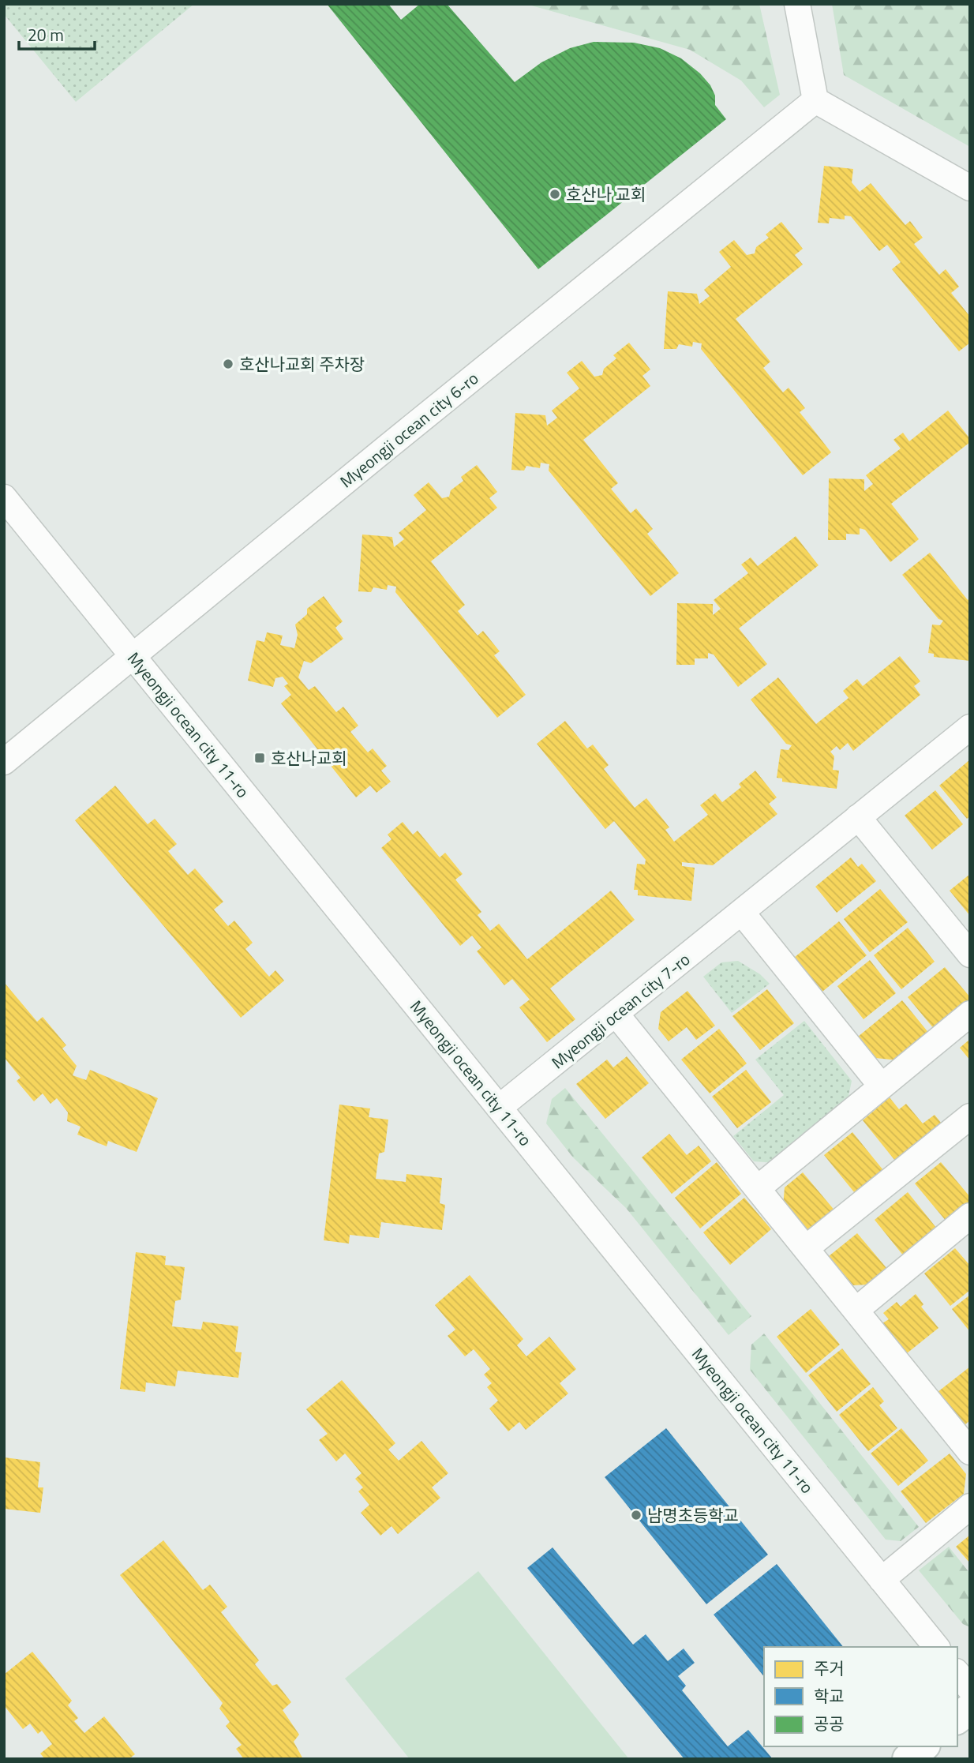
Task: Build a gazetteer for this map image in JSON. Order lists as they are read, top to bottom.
{
  "streets": {
    "street": ["Myeongji ocean city 6-ro", "Myeongji ocean city 11-ro", "Myeongji ocean city 7-ro"]
  },
  "crossings": [
    ["Myeongji ocean city 6-ro", "Myeongji ocean city 11-ro"],
    ["Myeongji ocean city 11-ro", "Myeongji ocean city 7-ro"]
  ],
  "places": {
    "other": ["호산나 교회", "호산나교회 주차장", "남명초등학교"],
    "transit": ["호산나교회"]
  },
  "legend": ["주거", "학교", "공공"],
  "scale_bar": "20 m"
}
